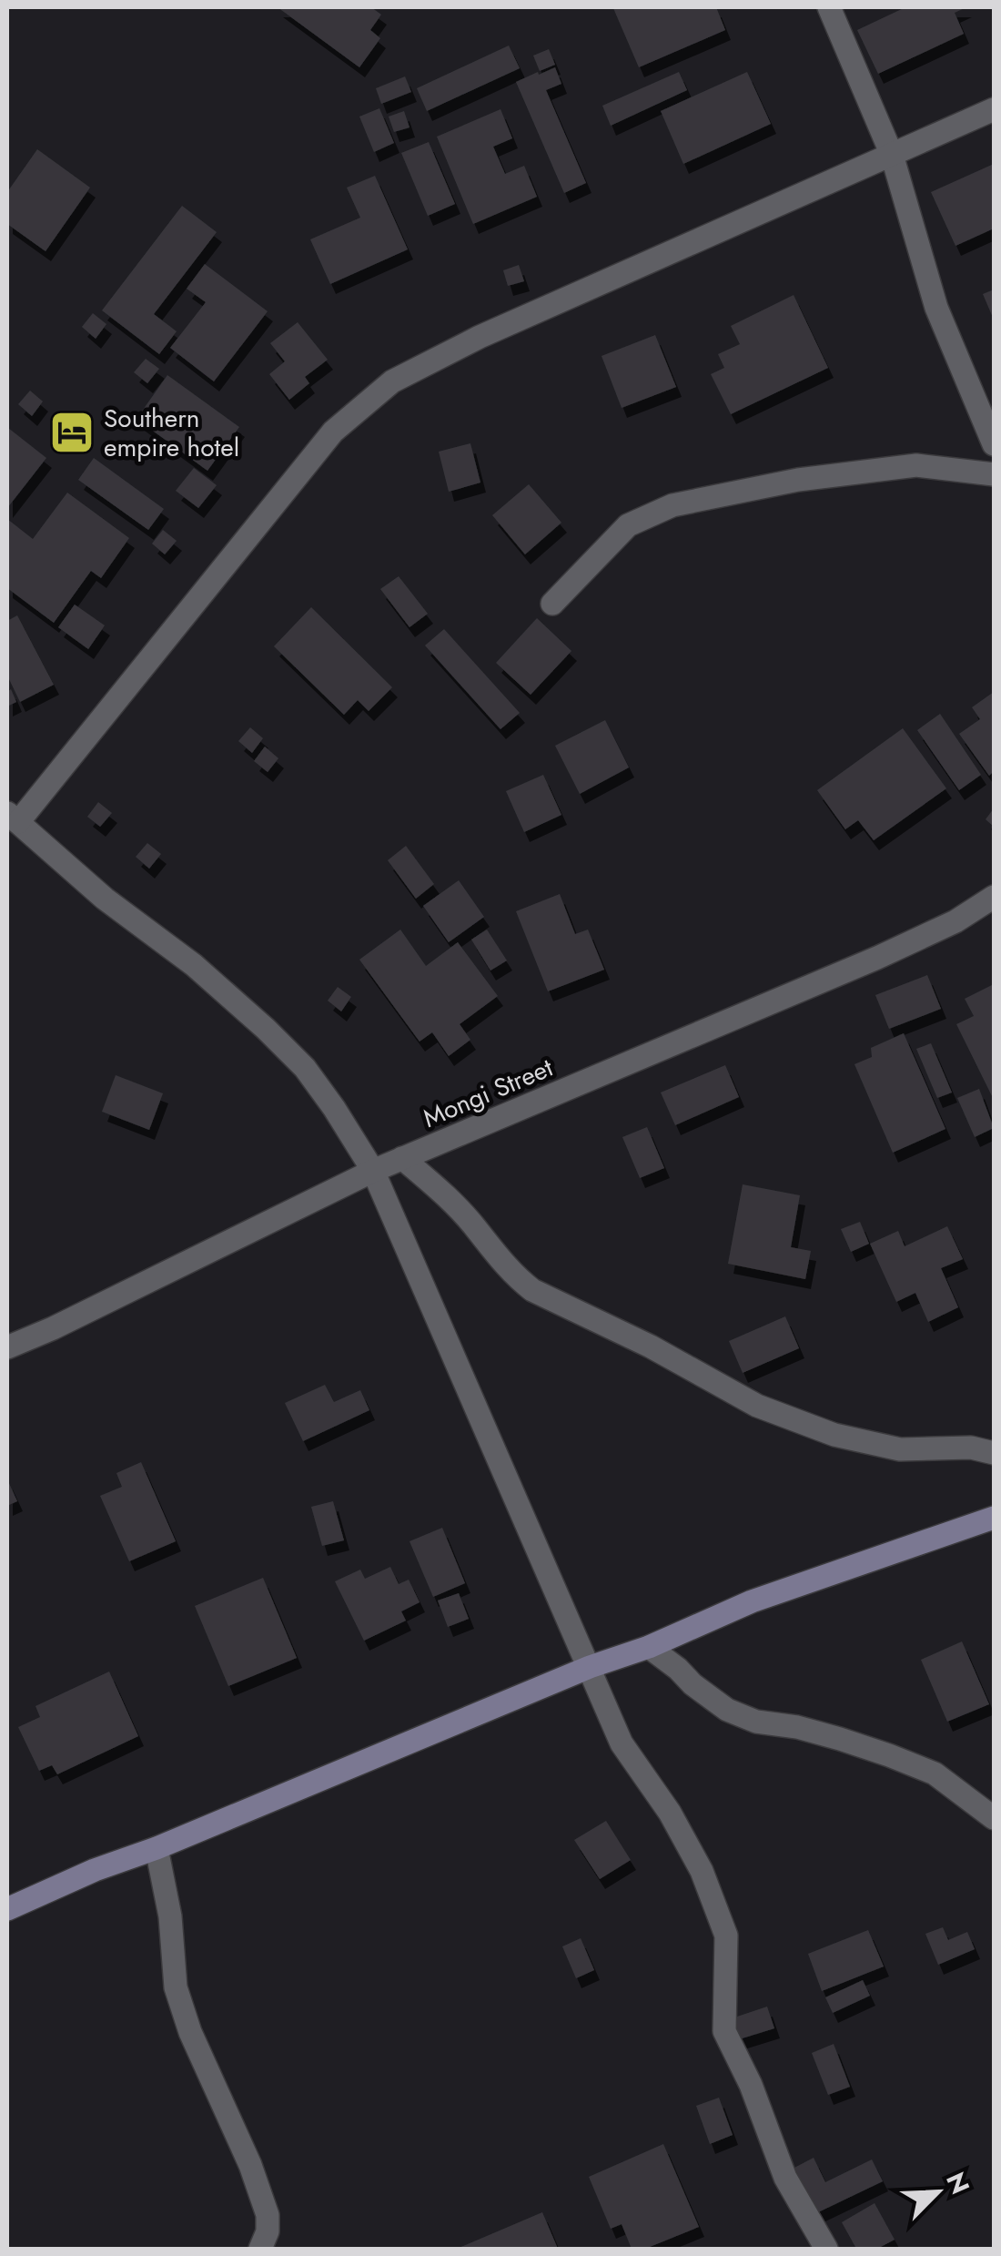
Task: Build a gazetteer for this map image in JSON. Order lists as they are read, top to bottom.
{
  "streets": {
    "street": ["Mongi Street"]
  },
  "places": {
    "hotel": ["Southern empire hotel"]
  },
  "north": "top right"
}
